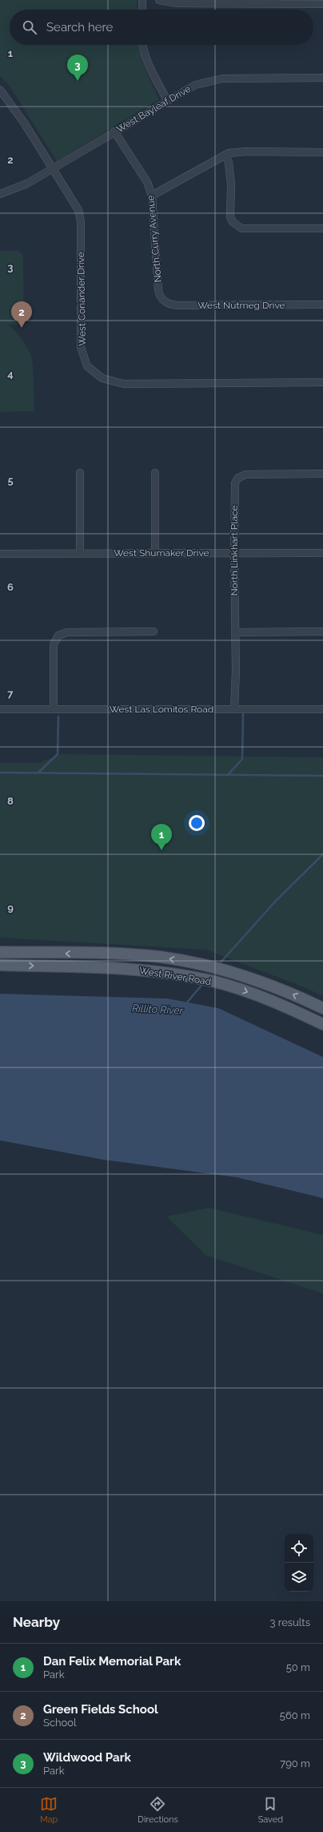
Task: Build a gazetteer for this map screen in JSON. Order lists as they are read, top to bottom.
{
  "streets": {
    "main road": ["West River Road"],
    "street": [
      "West Bayleaf Drive",
      "North Curry Avenue",
      "West Coriander Drive",
      "West Nutmeg Drive",
      "North Linkhart Place",
      "West Shumaker Drive",
      "West Las Lomitos Road"
    ]
  },
  "crossings": [
    ["West Bayleaf Drive", "North Curry Avenue"],
    ["West Bayleaf Drive", "West Coriander Drive"],
    ["North Curry Avenue", "West Nutmeg Drive"],
    ["North Linkhart Place", "West Shumaker Drive"],
    ["North Linkhart Place", "West Las Lomitos Road"]
  ],
  "water": ["Rillito River"],
  "page": {
    "search": "Search here",
    "pins": ["3", "2", "1"],
    "heading": ["Nearby", "3 results"],
    "list": [
      {
        "mark": "1",
        "name": "Dan Felix Memorial Park",
        "note": "Park",
        "value": "50 m"
      },
      {
        "mark": "2",
        "name": "Green Fields School",
        "note": "School",
        "value": "560 m"
      },
      {
        "mark": "3",
        "name": "Wildwood Park",
        "note": "Park",
        "value": "790 m"
      }
    ],
    "nav": ["Map", "Directions", "Saved"]
  },
  "grid": {
    "rows": [
      "1",
      "2",
      "3",
      "4",
      "5",
      "6",
      "7",
      "8",
      "9"
    ]
  }
}
